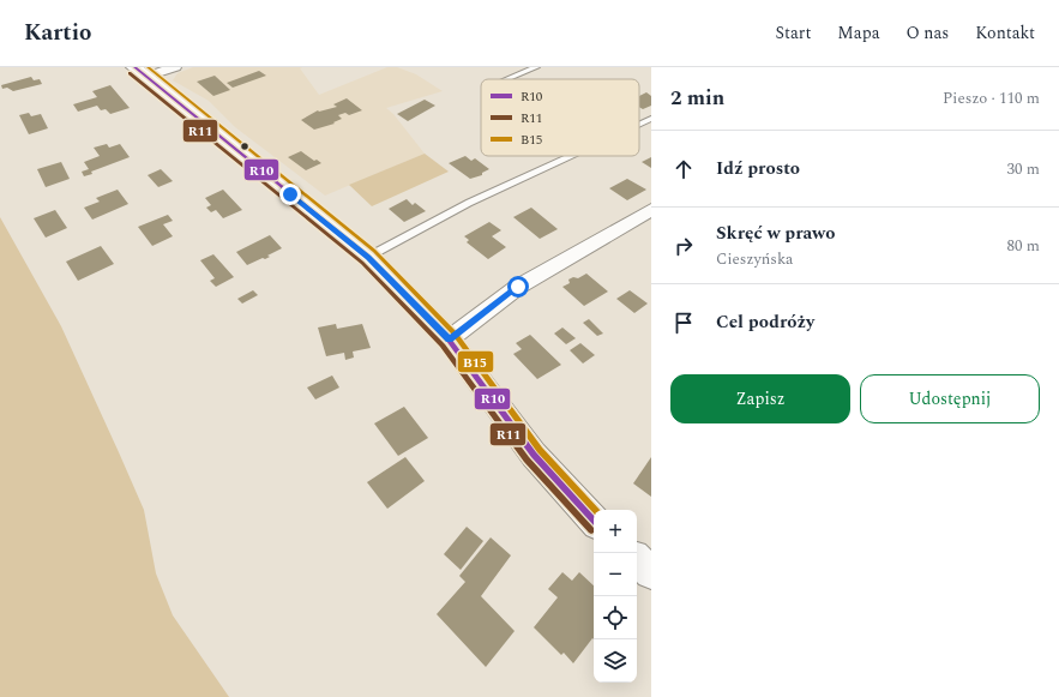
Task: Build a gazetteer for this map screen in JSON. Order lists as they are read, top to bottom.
{
  "lines": ["transit line R10", "transit line B15", "transit line R11"],
  "legend": ["R10", "R11", "B15"],
  "page": {
    "header": "Kartio",
    "nav": [
      "Start",
      "Mapa",
      "O nas",
      "Kontakt"
    ],
    "heading": ["2 min", "Pieszo · 110 m"],
    "list": [
      ["Idź prosto", "30 m"],
      ["Skręć w prawo", "Cieszyńska", "80 m"],
      "Cel podróży"
    ],
    "buttons": ["Zapisz", "Udostępnij"],
    "map_buttons": ["+", "−"]
  }
}
